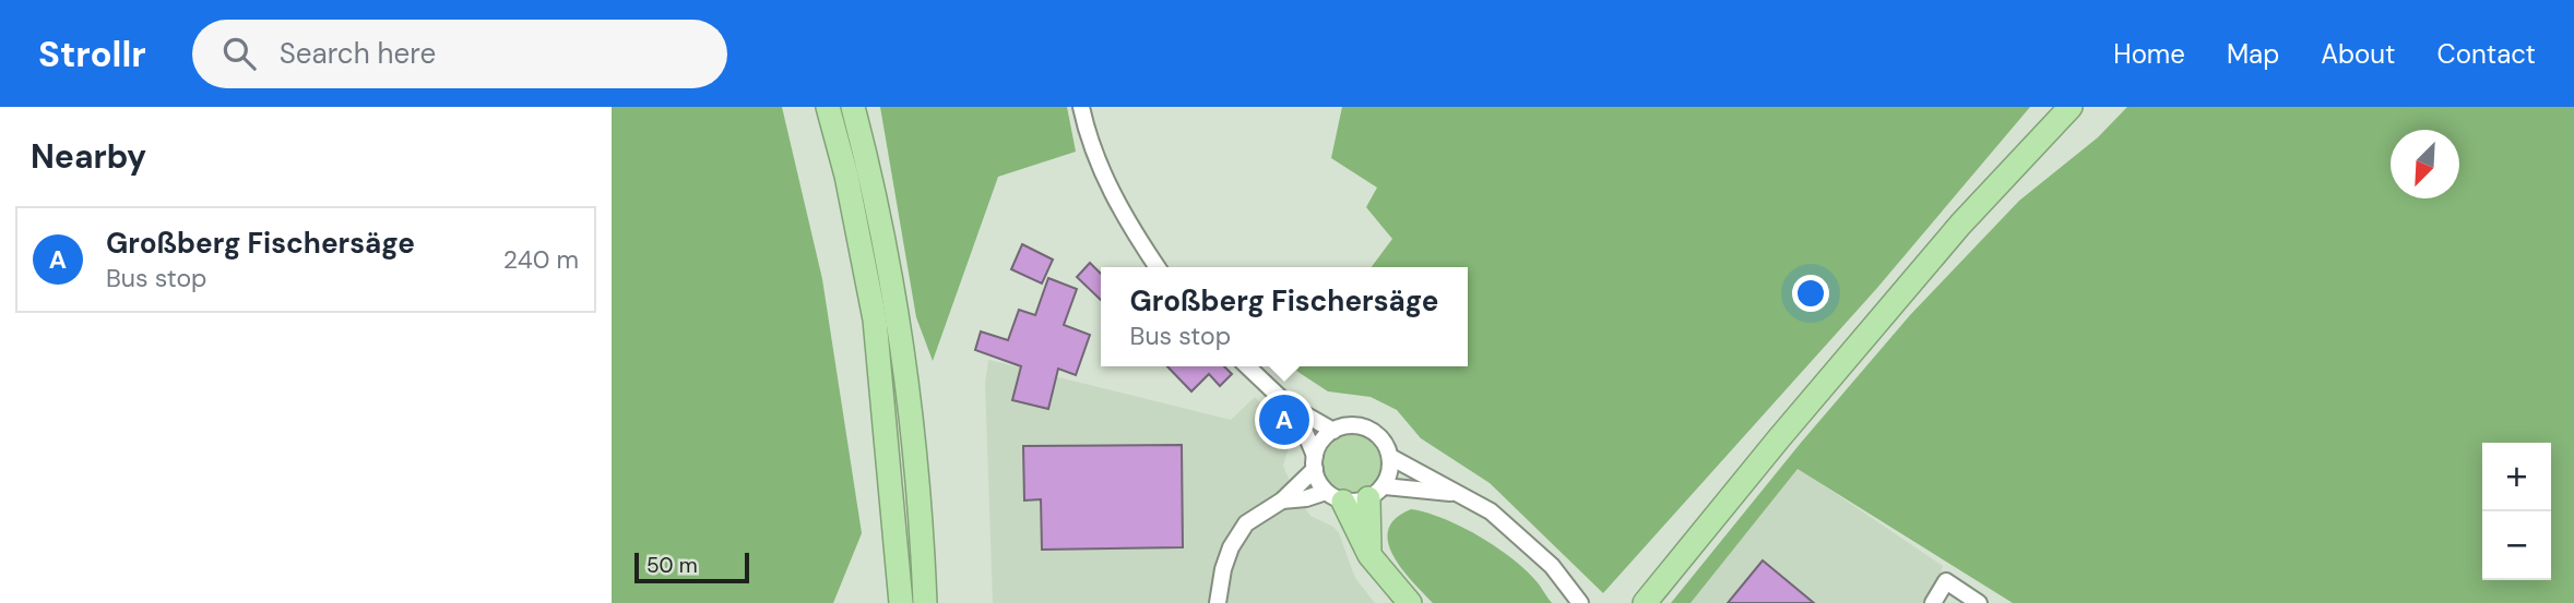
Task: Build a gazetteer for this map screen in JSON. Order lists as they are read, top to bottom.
{
  "scale_bar": "50 m",
  "north": "bottom left",
  "page": {
    "header": "Strollr",
    "search": "Search here",
    "nav": [
      "Home",
      "Map",
      "About",
      "Contact"
    ],
    "heading": "Nearby",
    "list": [
      {
        "mark": "A",
        "name": "Großberg Fischersäge",
        "note": "Bus stop",
        "value": "240 m"
      }
    ],
    "popup": ["Großberg Fischersäge", "Bus stop"],
    "pins": "A",
    "map_buttons": ["+", "−"],
    "scale": "50 m"
  }
}
